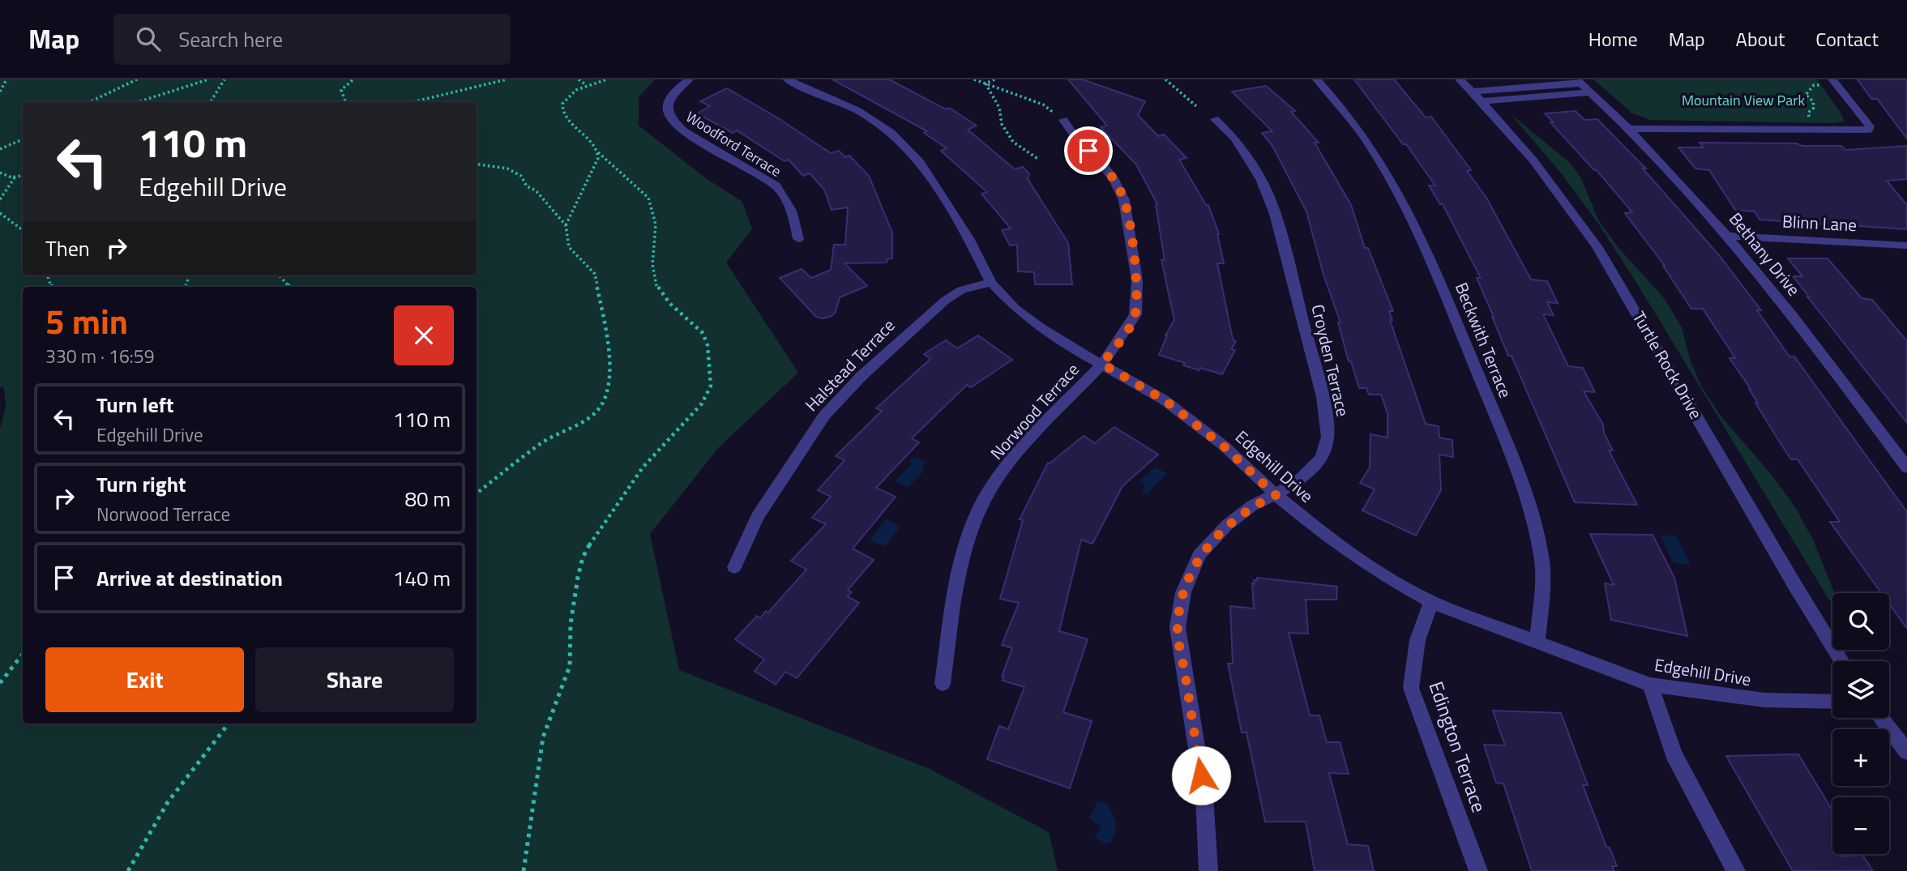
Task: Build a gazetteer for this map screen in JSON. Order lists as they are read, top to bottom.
{
  "streets": {
    "street": [
      "Woodford Terrace",
      "Blinn Lane",
      "Bethany Drive",
      "Beckwith Terrace",
      "Croyden Terrace",
      "Halstead Terrace",
      "Turtle Rock Drive",
      "Norwood Terrace",
      "Edgehill Drive",
      "Edington Terrace"
    ]
  },
  "crossings": [
    ["Blinn Lane", "Bethany Drive"],
    ["Beckwith Terrace", "Edgehill Drive"],
    ["Croyden Terrace", "Edgehill Drive"],
    ["Halstead Terrace", "Edgehill Drive"],
    ["Norwood Terrace", "Edgehill Drive"],
    ["Edgehill Drive", "Edington Terrace"]
  ],
  "parks": ["Mountain View Park"],
  "page": {
    "header": "Map",
    "search": "Search here",
    "nav": [
      "Home",
      "Map",
      "About",
      "Contact"
    ],
    "turn": ["110 m", "Edgehill Drive"],
    "then": "Then",
    "heading": ["5 min", "330 m · 16:59"],
    "list": [
      {
        "name": "Turn left",
        "note": "Edgehill Drive",
        "value": "110 m"
      },
      {
        "name": "Turn right",
        "note": "Norwood Terrace",
        "value": "80 m"
      },
      {
        "name": "Arrive at destination",
        "value": "140 m"
      }
    ],
    "map_buttons": ["+", "−"],
    "buttons": ["Exit", "Share"]
  }
}
